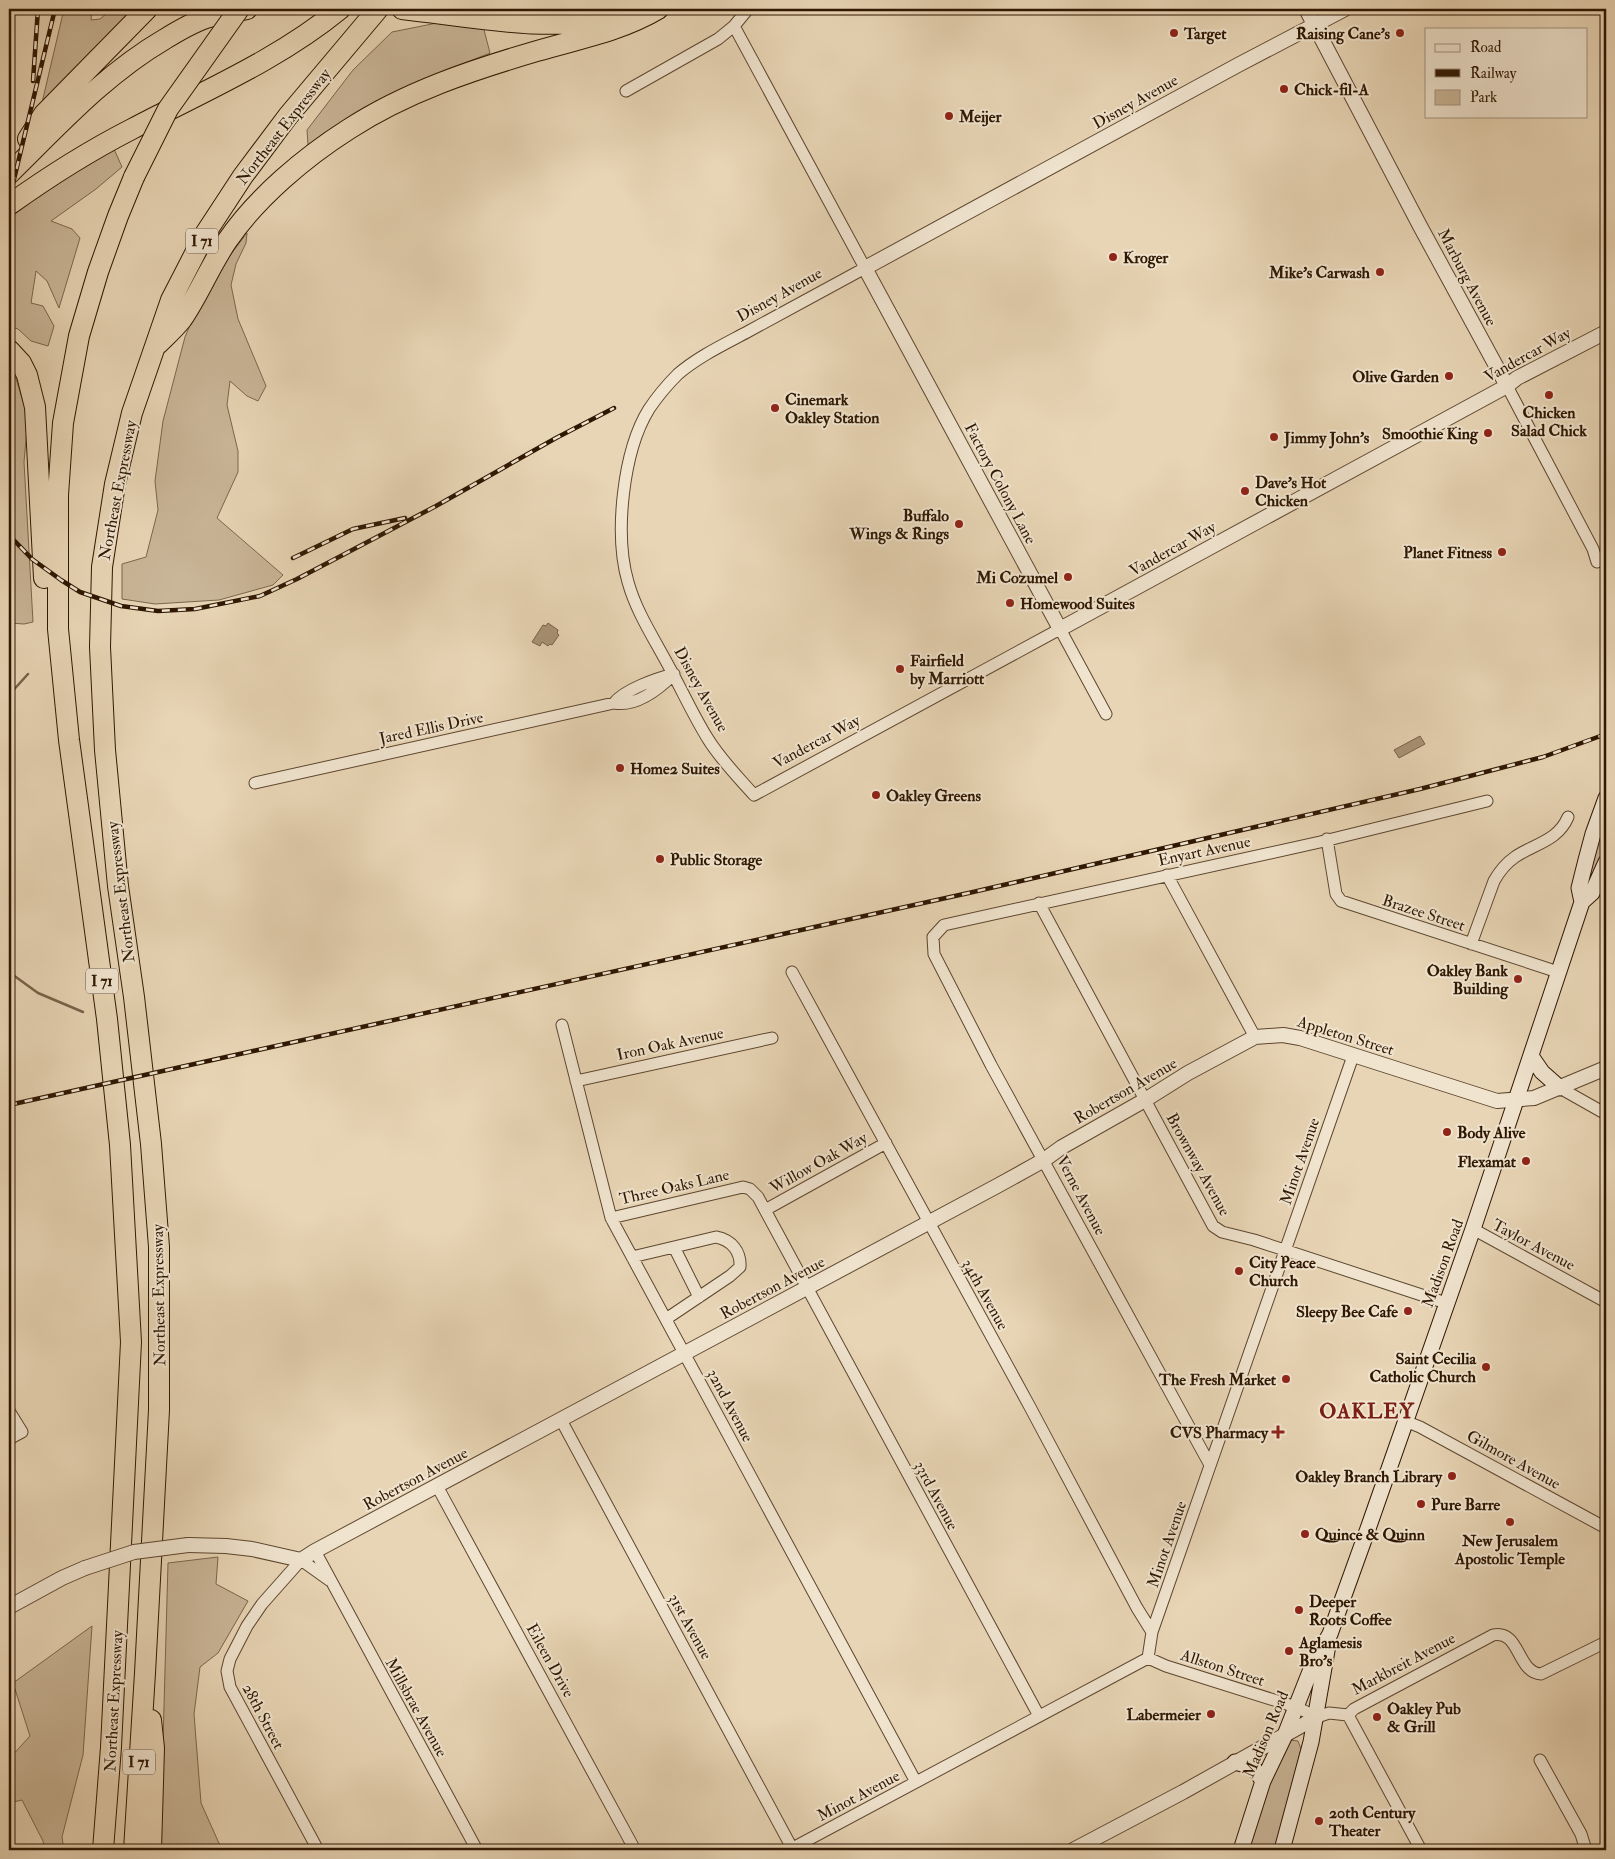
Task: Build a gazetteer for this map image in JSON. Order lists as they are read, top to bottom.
{
  "streets": {
    "highway": ["Northeast Expressway", "I 71"],
    "main road": ["Madison Road"],
    "street": [
      "Disney Avenue",
      "Marburg Avenue",
      "Vandercar Way",
      "Factory Colony Lane",
      "Jared Ellis Drive",
      "Enyart Avenue",
      "Brazee Street",
      "Appleton Street",
      "Iron Oak Avenue",
      "Robertson Avenue",
      "Minot Avenue",
      "Willow Oak Way",
      "Brownway Avenue",
      "Three Oaks Lane",
      "Verne Avenue",
      "Taylor Avenue",
      "34th Avenue",
      "32nd Avenue",
      "Gilmore Avenue",
      "33rd Avenue",
      "31st Avenue",
      "Eileen Drive",
      "Markbreit Avenue",
      "Allston Street",
      "Millsbrae Avenue",
      "28th Street"
    ]
  },
  "crossings": [
    ["Disney Avenue", "Marburg Avenue"],
    ["Disney Avenue", "Vandercar Way"],
    ["Disney Avenue", "Factory Colony Lane"],
    ["Disney Avenue", "Jared Ellis Drive"],
    ["Marburg Avenue", "Vandercar Way"],
    ["Vandercar Way", "Factory Colony Lane"],
    ["Enyart Avenue", "Brazee Street"],
    ["Enyart Avenue", "Brownway Avenue"],
    ["Enyart Avenue", "Verne Avenue"],
    ["Brazee Street", "Madison Road"],
    ["Appleton Street", "Robertson Avenue"],
    ["Appleton Street", "Minot Avenue"],
    ["Appleton Street", "Madison Road"],
    ["Iron Oak Avenue", "32nd Avenue"],
    ["Robertson Avenue", "Brownway Avenue"],
    ["Robertson Avenue", "Three Oaks Lane"],
    ["Robertson Avenue", "Verne Avenue"],
    ["Robertson Avenue", "34th Avenue"],
    ["Robertson Avenue", "32nd Avenue"],
    ["Robertson Avenue", "33rd Avenue"],
    ["Robertson Avenue", "31st Avenue"],
    ["Robertson Avenue", "Eileen Drive"],
    ["Robertson Avenue", "Millsbrae Avenue"],
    ["Robertson Avenue", "28th Street"],
    ["Minot Avenue", "Brownway Avenue"],
    ["Minot Avenue", "Verne Avenue"],
    ["Minot Avenue", "34th Avenue"],
    ["Minot Avenue", "32nd Avenue"],
    ["Minot Avenue", "33rd Avenue"],
    ["Minot Avenue", "31st Avenue"],
    ["Minot Avenue", "Allston Street"],
    ["Willow Oak Way", "Three Oaks Lane"],
    ["Willow Oak Way", "34th Avenue"],
    ["Brownway Avenue", "Madison Road"],
    ["Three Oaks Lane", "32nd Avenue"],
    ["Three Oaks Lane", "33rd Avenue"],
    ["Taylor Avenue", "Madison Road"],
    ["Madison Road", "Gilmore Avenue"],
    ["Madison Road", "Markbreit Avenue"],
    ["Madison Road", "Allston Street"],
    ["Markbreit Avenue", "Allston Street"]
  ],
  "districts": ["OAKLEY"],
  "places": {
    "other": [
      "Target",
      "Raising Cane's",
      "Chick-fil-A",
      "Meijer",
      "Kroger",
      "Mike's Carwash",
      "Olive Garden",
      "Chicken Salad Chick",
      "Cinemark Oakley Station",
      "Smoothie King",
      "Jimmy John's",
      "Dave's Hot Chicken",
      "Buffalo Wings & Rings",
      "Planet Fitness",
      "Mi Cozumel",
      "Homewood Suites",
      "Fairfield by Marriott",
      "Home2 Suites",
      "Oakley Greens",
      "Public Storage",
      "Oakley Bank Building",
      "Body Alive",
      "Flexamat",
      "City Peace Church",
      "Sleepy Bee Cafe",
      "Saint Cecilia Catholic Church",
      "The Fresh Market",
      "Oakley Branch Library",
      "Pure Barre",
      "New Jerusalem Apostolic Temple",
      "Quince & Quinn",
      "Deeper Roots Coffee",
      "Aglamesis Bro's",
      "Labermeier",
      "Oakley Pub & Grill",
      "20th Century Theater"
    ],
    "health": ["CVS Pharmacy"]
  },
  "legend": ["Road", "Railway", "Park"]
}
